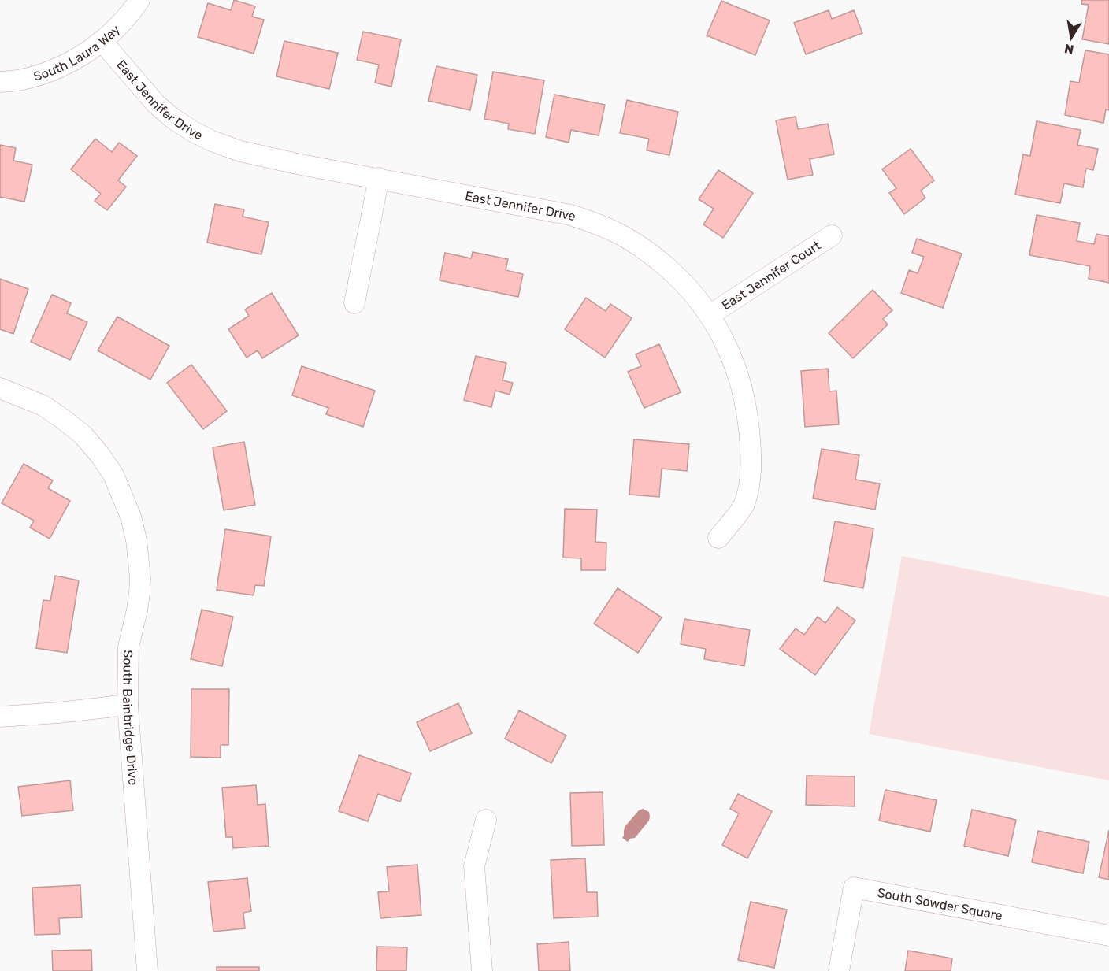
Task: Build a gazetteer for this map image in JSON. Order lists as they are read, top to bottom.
{
  "streets": {
    "street": [
      "South Laura Way",
      "East Jennifer Drive",
      "East Jennifer Court",
      "South Bainbridge Drive",
      "South Sowder Square"
    ]
  },
  "crossings": [
    ["South Laura Way", "East Jennifer Drive"],
    ["East Jennifer Drive", "East Jennifer Court"]
  ],
  "north": "bottom"
}
